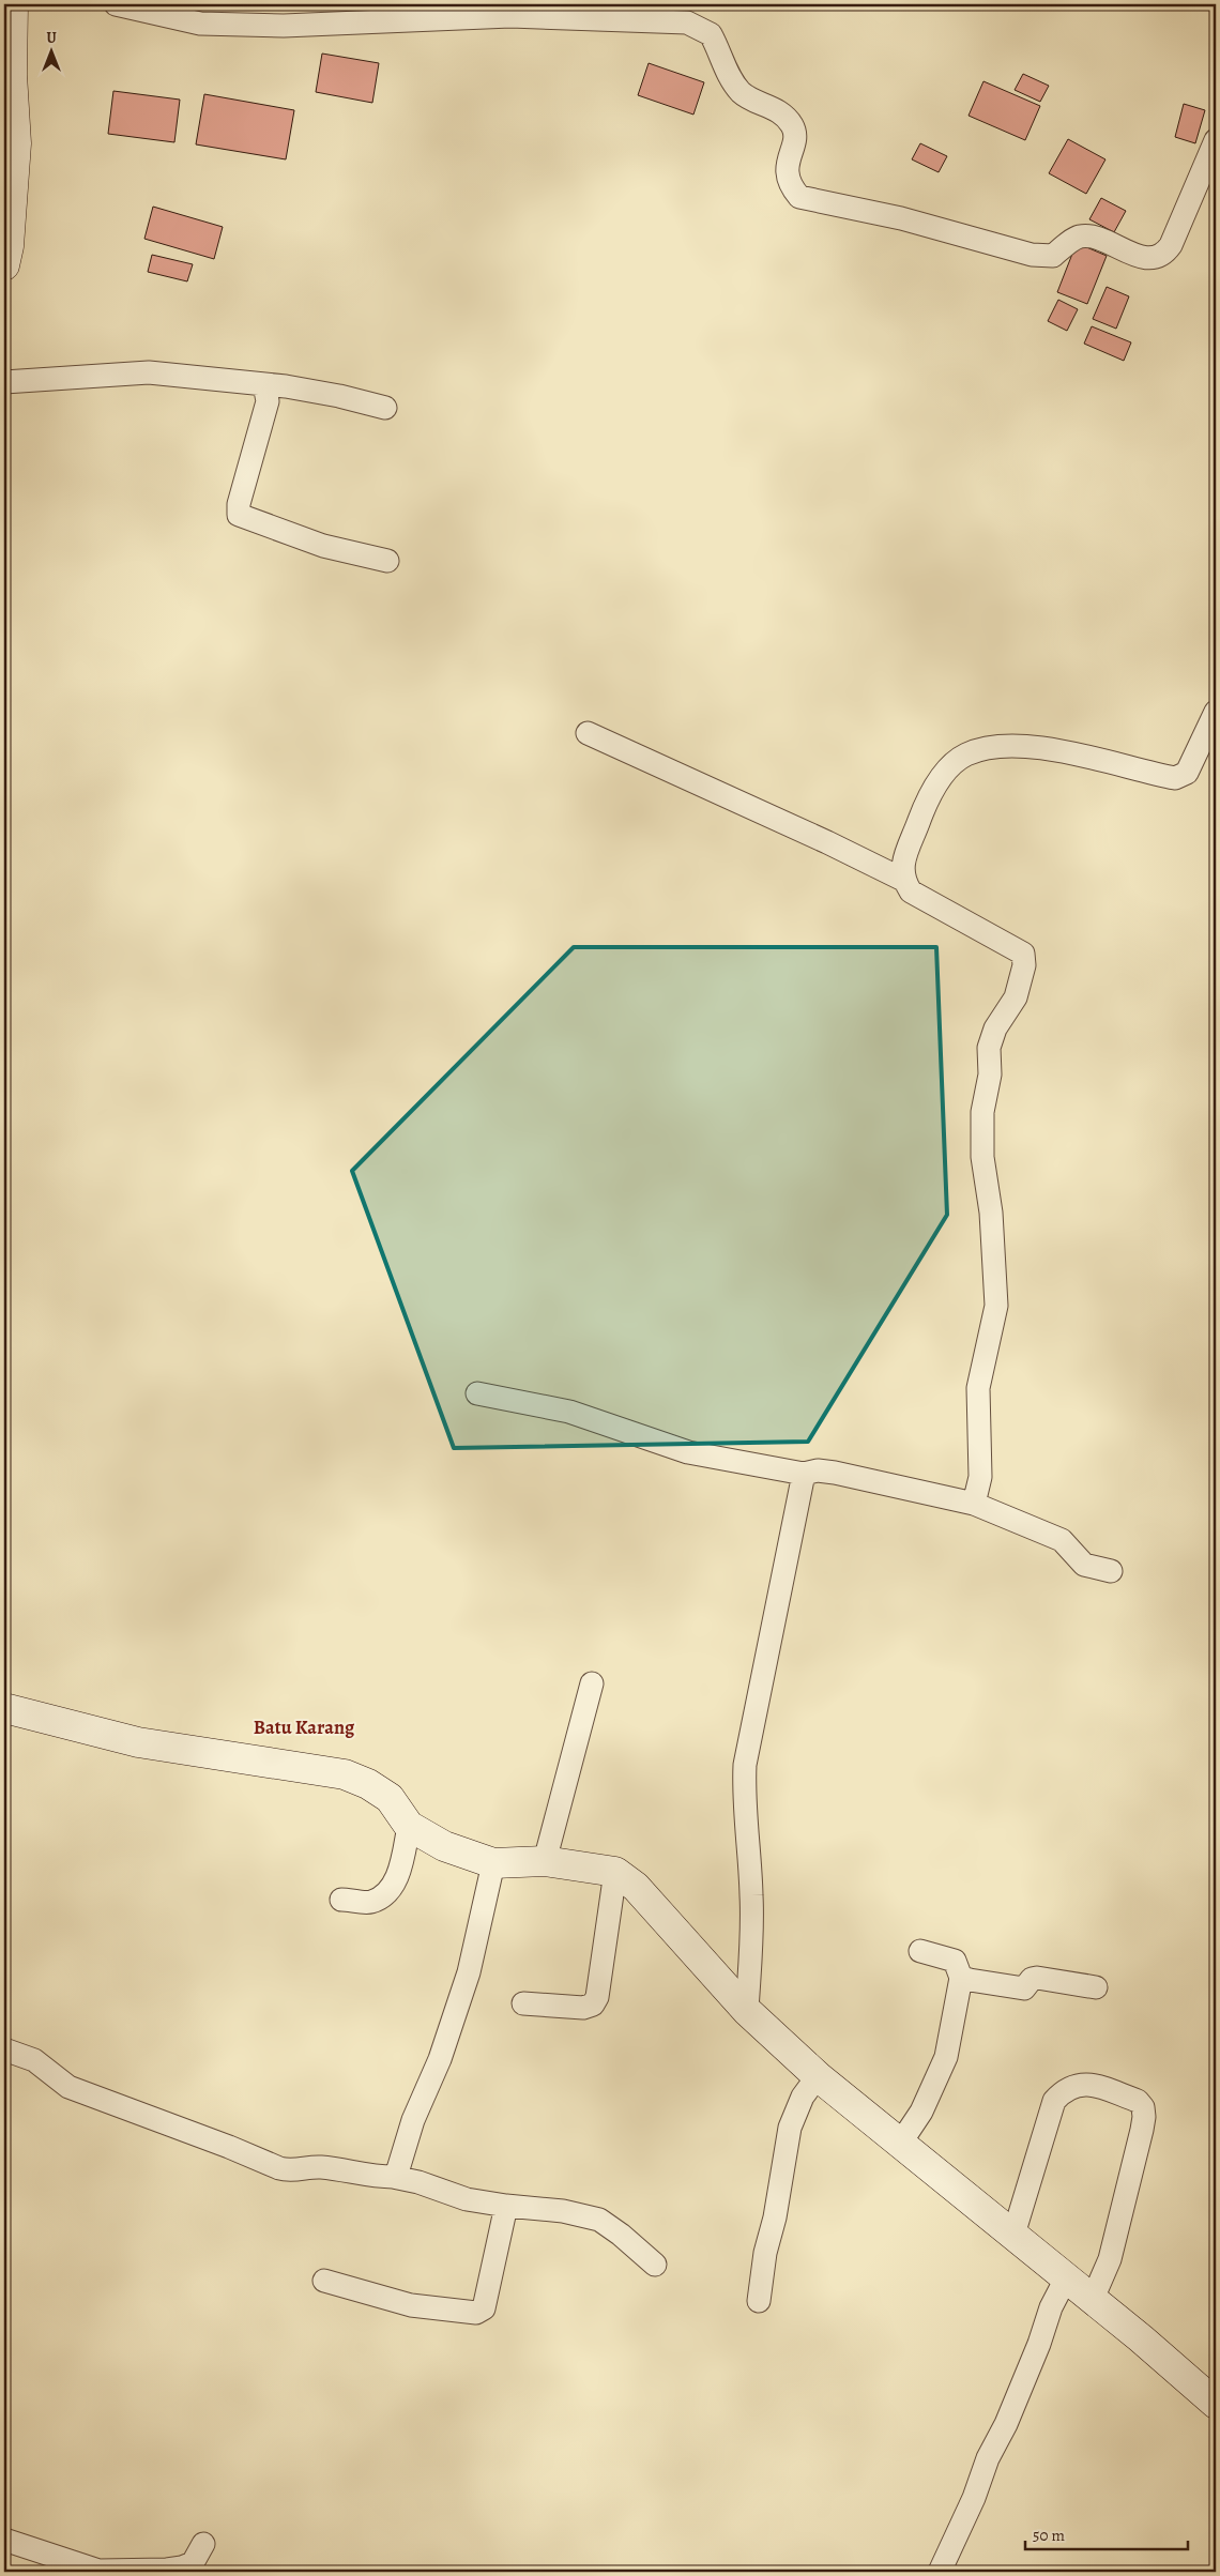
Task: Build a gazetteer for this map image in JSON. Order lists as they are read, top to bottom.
{
  "districts": ["Batu Karang"],
  "scale_bar": "50 m",
  "north": "top"
}
